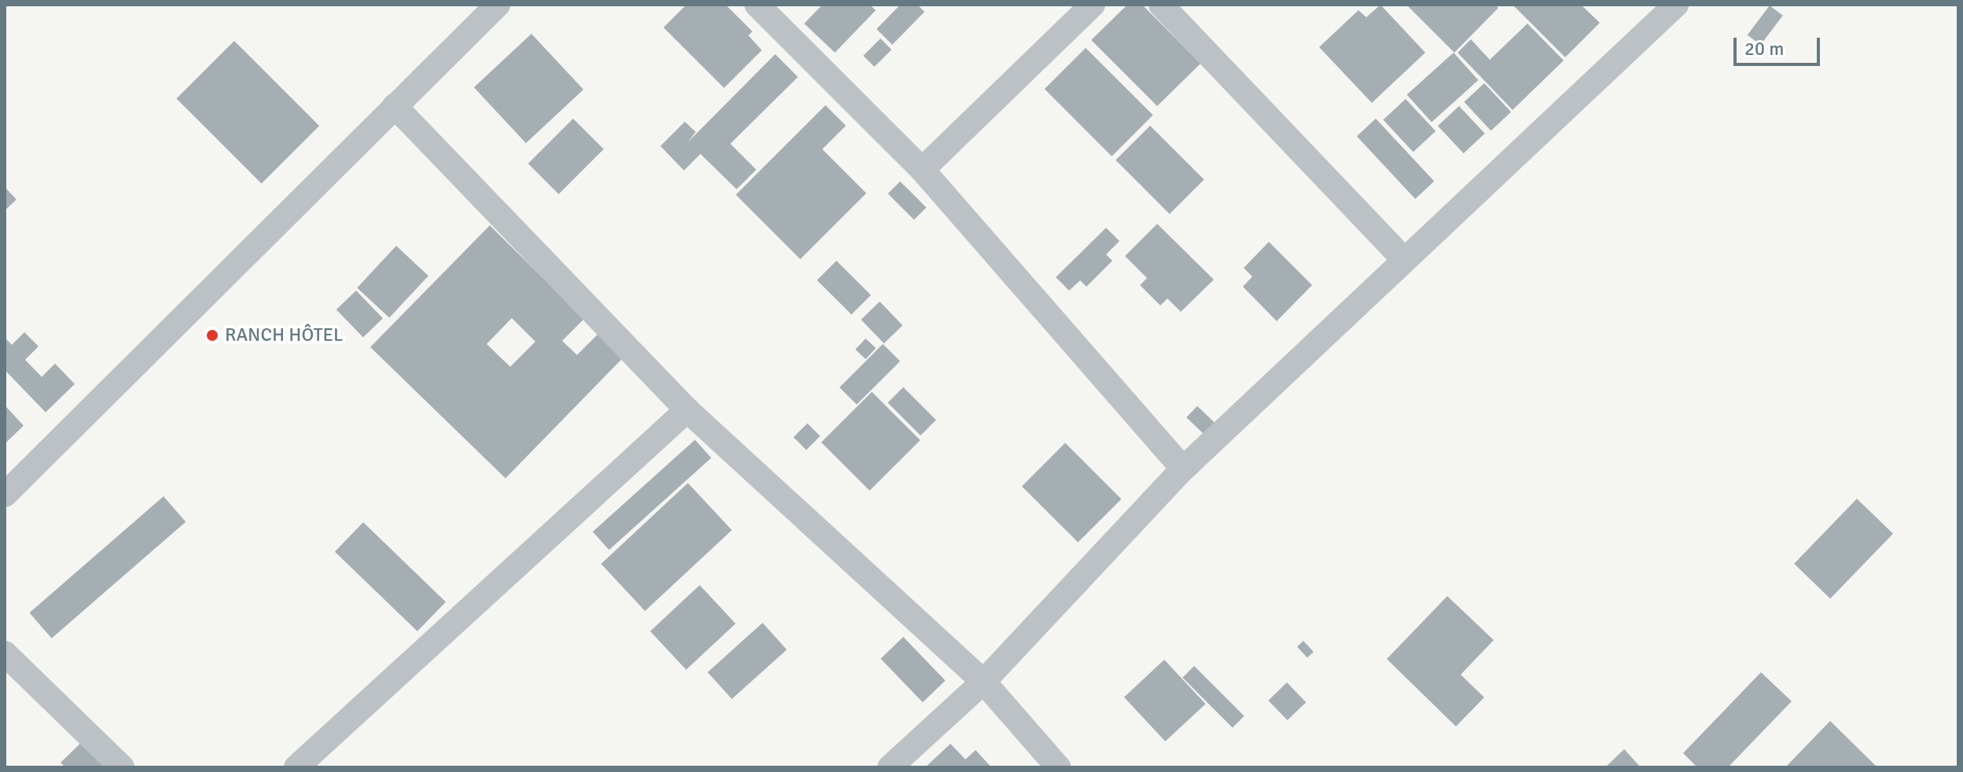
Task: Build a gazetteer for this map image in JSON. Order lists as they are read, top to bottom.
{
  "places": ["RANCH HÔTEL"],
  "scale_bar": "20 m"
}
